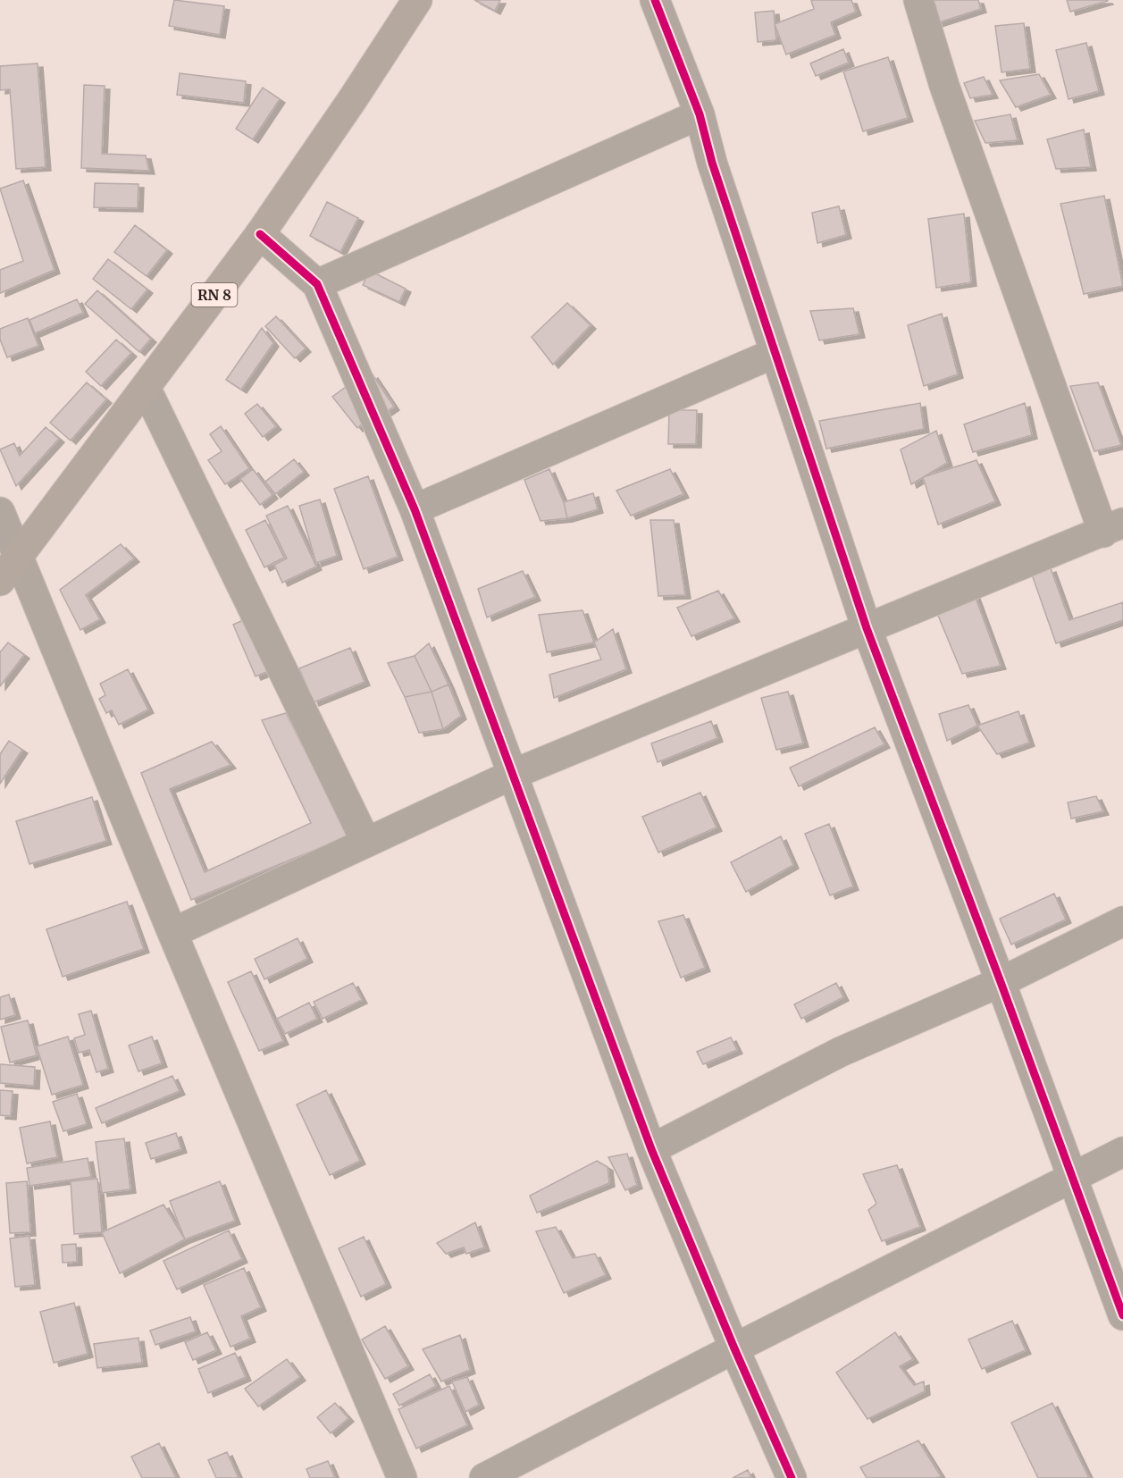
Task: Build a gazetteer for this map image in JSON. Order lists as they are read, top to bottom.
{
  "streets": {
    "main road": ["RN 8"]
  }
}
